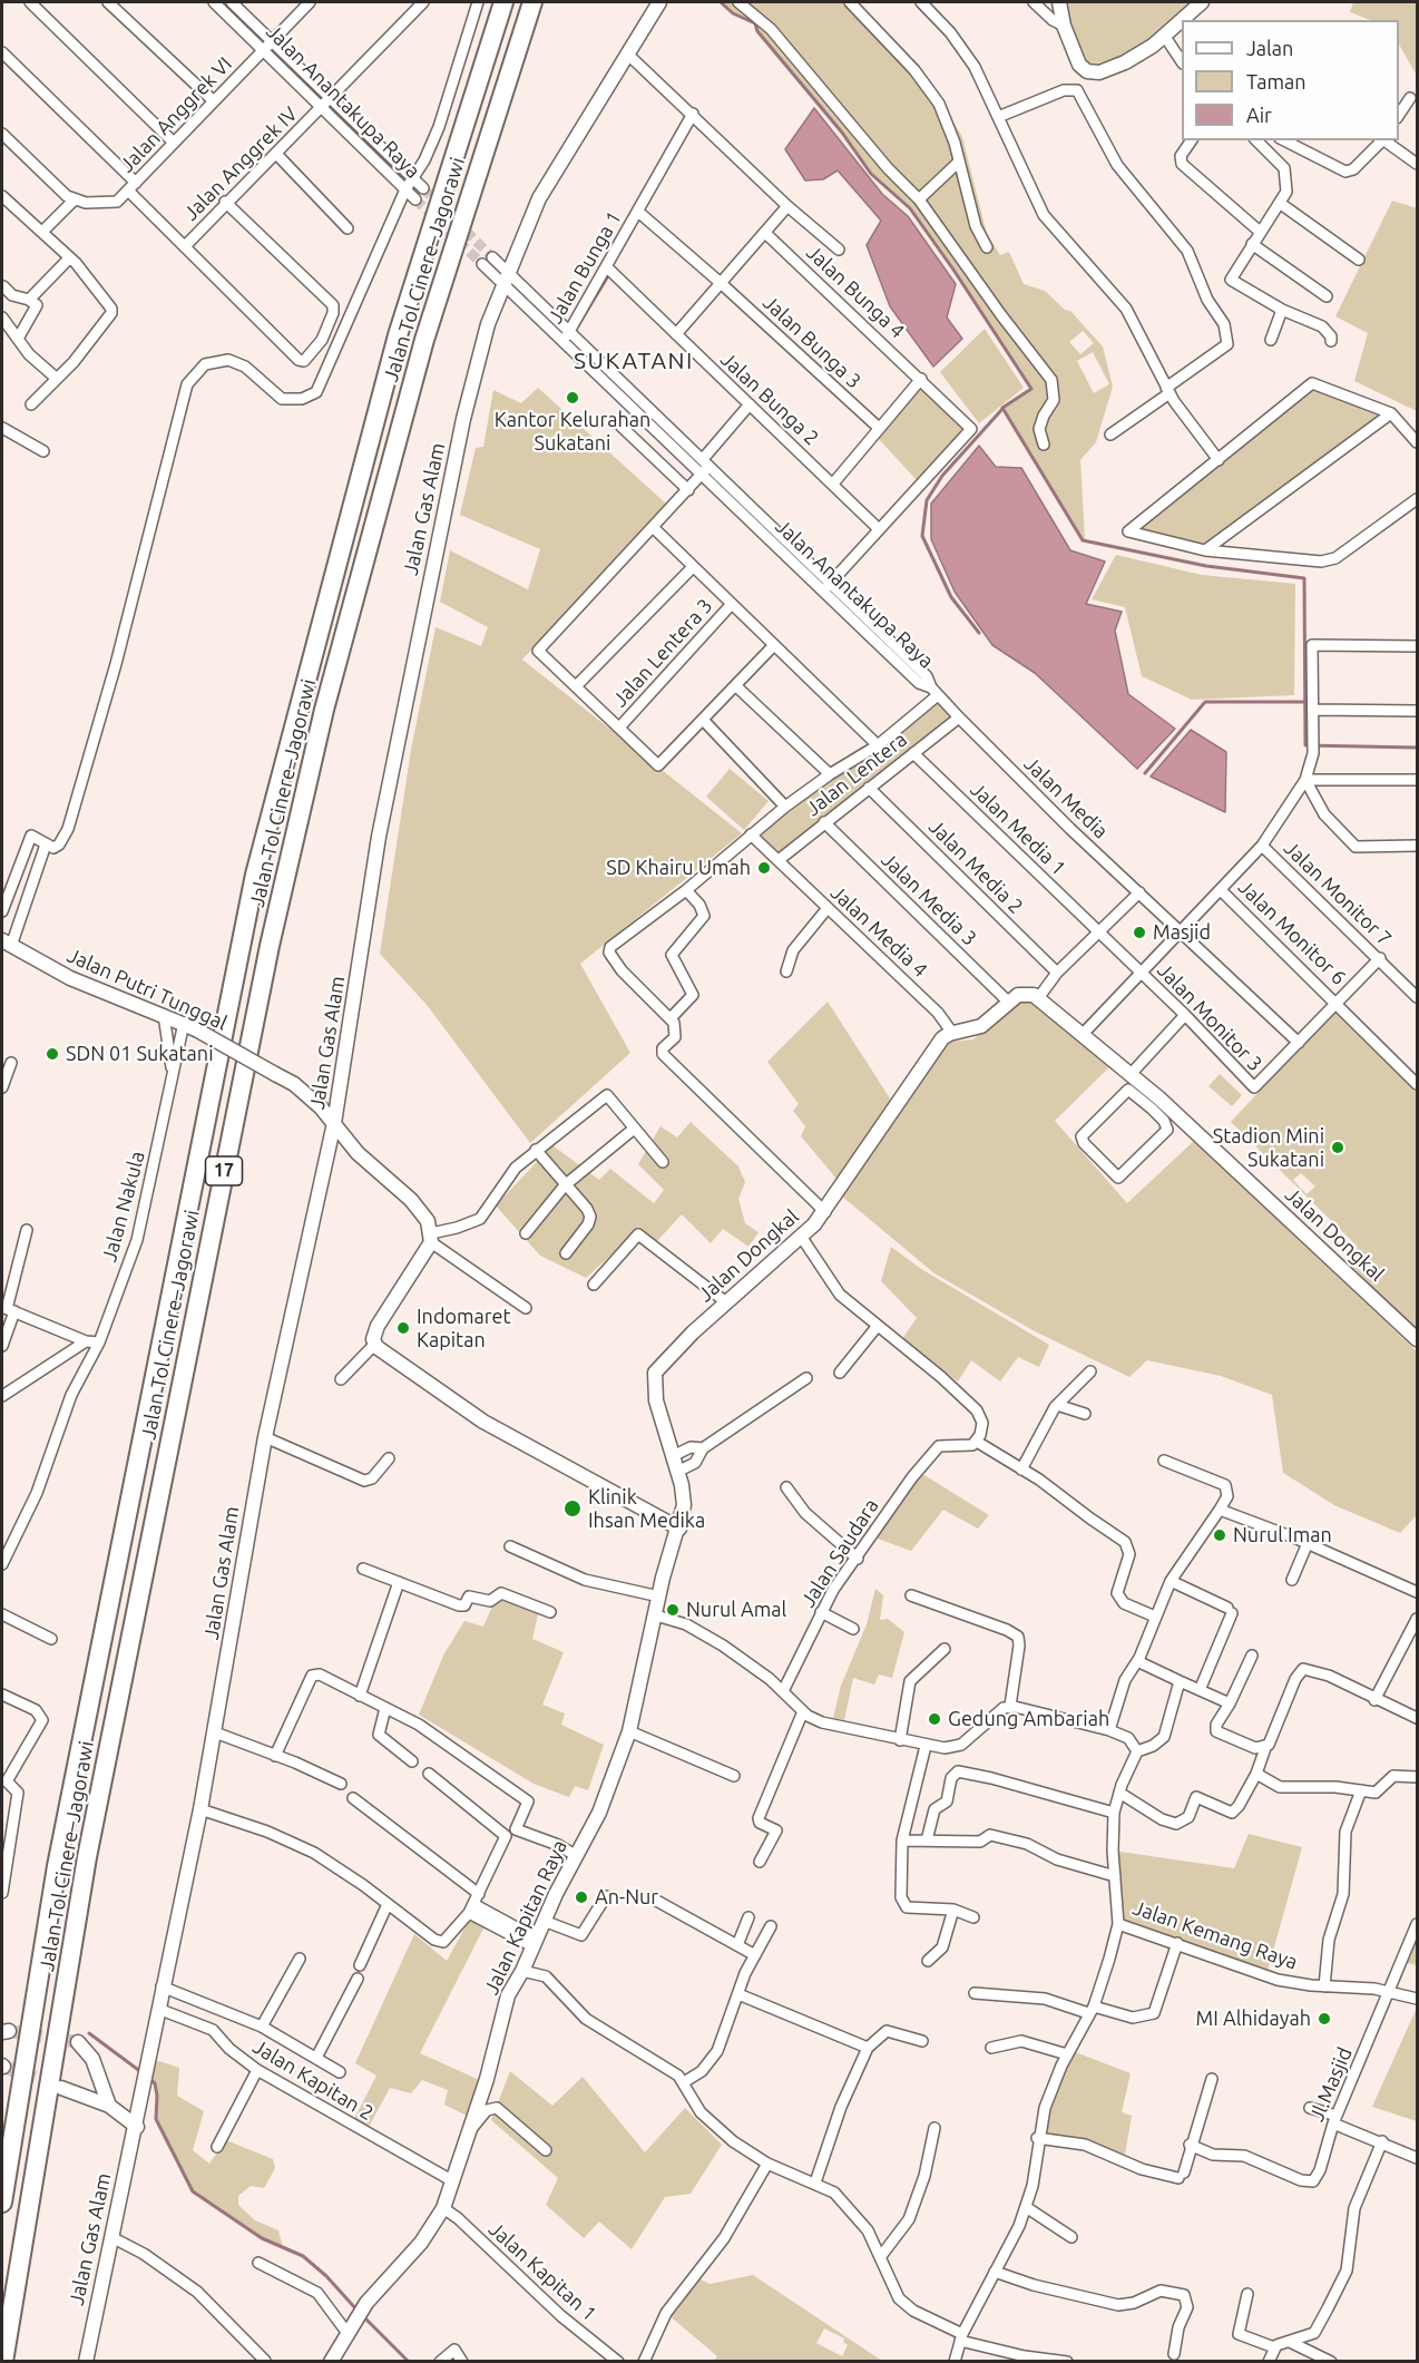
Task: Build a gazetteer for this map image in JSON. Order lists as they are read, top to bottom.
{
  "streets": {
    "highway": ["Jalan Tol Cinere–Jagorawi", "17"],
    "street": [
      "Jalan Anantakupa Raya",
      "Jalan Anggrek VI",
      "Jalan Anggrek IV",
      "Jalan Bunga 1",
      "Jalan Bunga 4",
      "Jalan Bunga 3",
      "Jalan Bunga 2",
      "Jalan Gas Alam",
      "Jalan Lentera 3",
      "Jalan Lentera",
      "Jalan Media",
      "Jalan Media 1",
      "Jalan Media 2",
      "Jalan Monitor 7",
      "Jalan Media 3",
      "Jalan Media 4",
      "Jalan Monitor 6",
      "Jalan Putri Tunggal",
      "Jalan Monitor 3",
      "Jalan Nakula",
      "Jalan Dongkal",
      "Jalan Saudara",
      "Jalan Kapitan Raya",
      "Jalan Kemang Raya",
      "Jalan Kapitan 2",
      "Jl.Masjid",
      "Jalan Kapitan 1"
    ]
  },
  "crossings": [
    ["Jalan Anantakupa Raya", "Jalan Anggrek VI"],
    ["Jalan Anantakupa Raya", "Jalan Anggrek IV"],
    ["Jalan Anantakupa Raya", "Jalan Bunga 1"],
    ["Jalan Anantakupa Raya", "Jalan Gas Alam"],
    ["Jalan Anantakupa Raya", "Jalan Lentera"],
    ["Jalan Anantakupa Raya", "Jalan Media"],
    ["Jalan Bunga 1", "Jalan Bunga 3"],
    ["Jalan Bunga 1", "Jalan Bunga 2"],
    ["Jalan Bunga 4", "Jalan Bunga 2"],
    ["Jalan Gas Alam", "Jalan Putri Tunggal"],
    ["Jalan Gas Alam", "Jalan Kapitan 2"],
    ["Jalan Lentera", "Jalan Media"],
    ["Jalan Lentera", "Jalan Media 1"],
    ["Jalan Lentera", "Jalan Media 2"],
    ["Jalan Lentera", "Jalan Media 3"],
    ["Jalan Lentera", "Jalan Media 4"],
    ["Jalan Media", "Jalan Monitor 3"],
    ["Jalan Media 1", "Jalan Monitor 3"],
    ["Jalan Media 3", "Jalan Dongkal"],
    ["Jalan Media 4", "Jalan Dongkal"],
    ["Jalan Putri Tunggal", "Jalan Nakula"],
    ["Jalan Dongkal", "Jalan Kapitan Raya"],
    ["Jalan Kapitan Raya", "Jalan Kapitan 2"],
    ["Jalan Kapitan Raya", "Jalan Kapitan 1"],
    ["Jalan Kemang Raya", "Jl.Masjid"]
  ],
  "districts": ["SUKATANI"],
  "places": [
    "Kantor Kelurahan Sukatani",
    "SD Khairu Umah",
    "Masjid",
    "SDN 01 Sukatani",
    "Stadion Mini Sukatani",
    "Indomaret Kapitan",
    "Klinik Ihsan Medika",
    "Nurul Iman",
    "Nurul Amal",
    "Gedung Ambariah",
    "An-Nur",
    "MI Alhidayah"
  ],
  "legend": ["Jalan", "Taman", "Air"]
}
